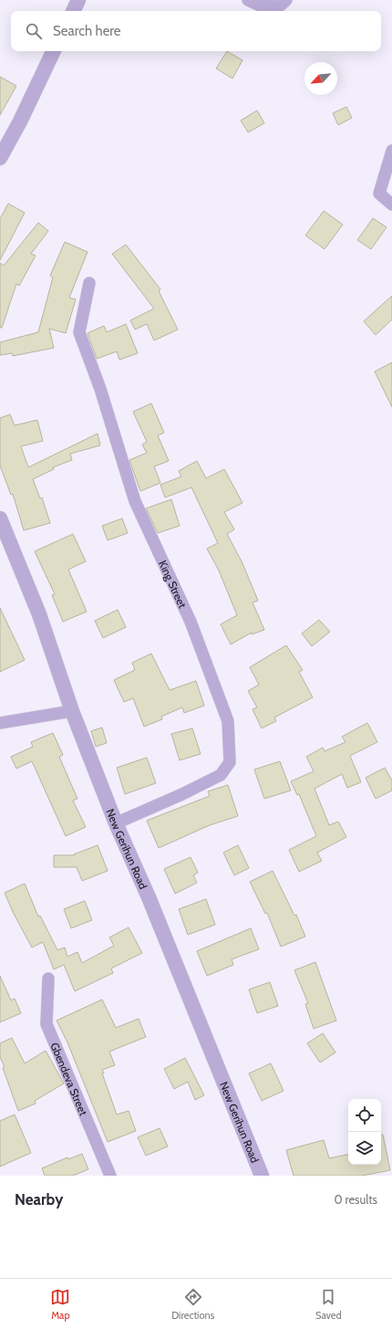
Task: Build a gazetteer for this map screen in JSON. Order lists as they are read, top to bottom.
{
  "streets": {
    "street": ["King Street", "New Gerihun Road", "Gbendeva Street"]
  },
  "crossings": [
    ["King Street", "New Gerihun Road"]
  ],
  "north": "bottom left",
  "page": {
    "search": "Search here",
    "heading": ["Nearby", "0 results"],
    "nav": ["Map", "Directions", "Saved"]
  }
}
